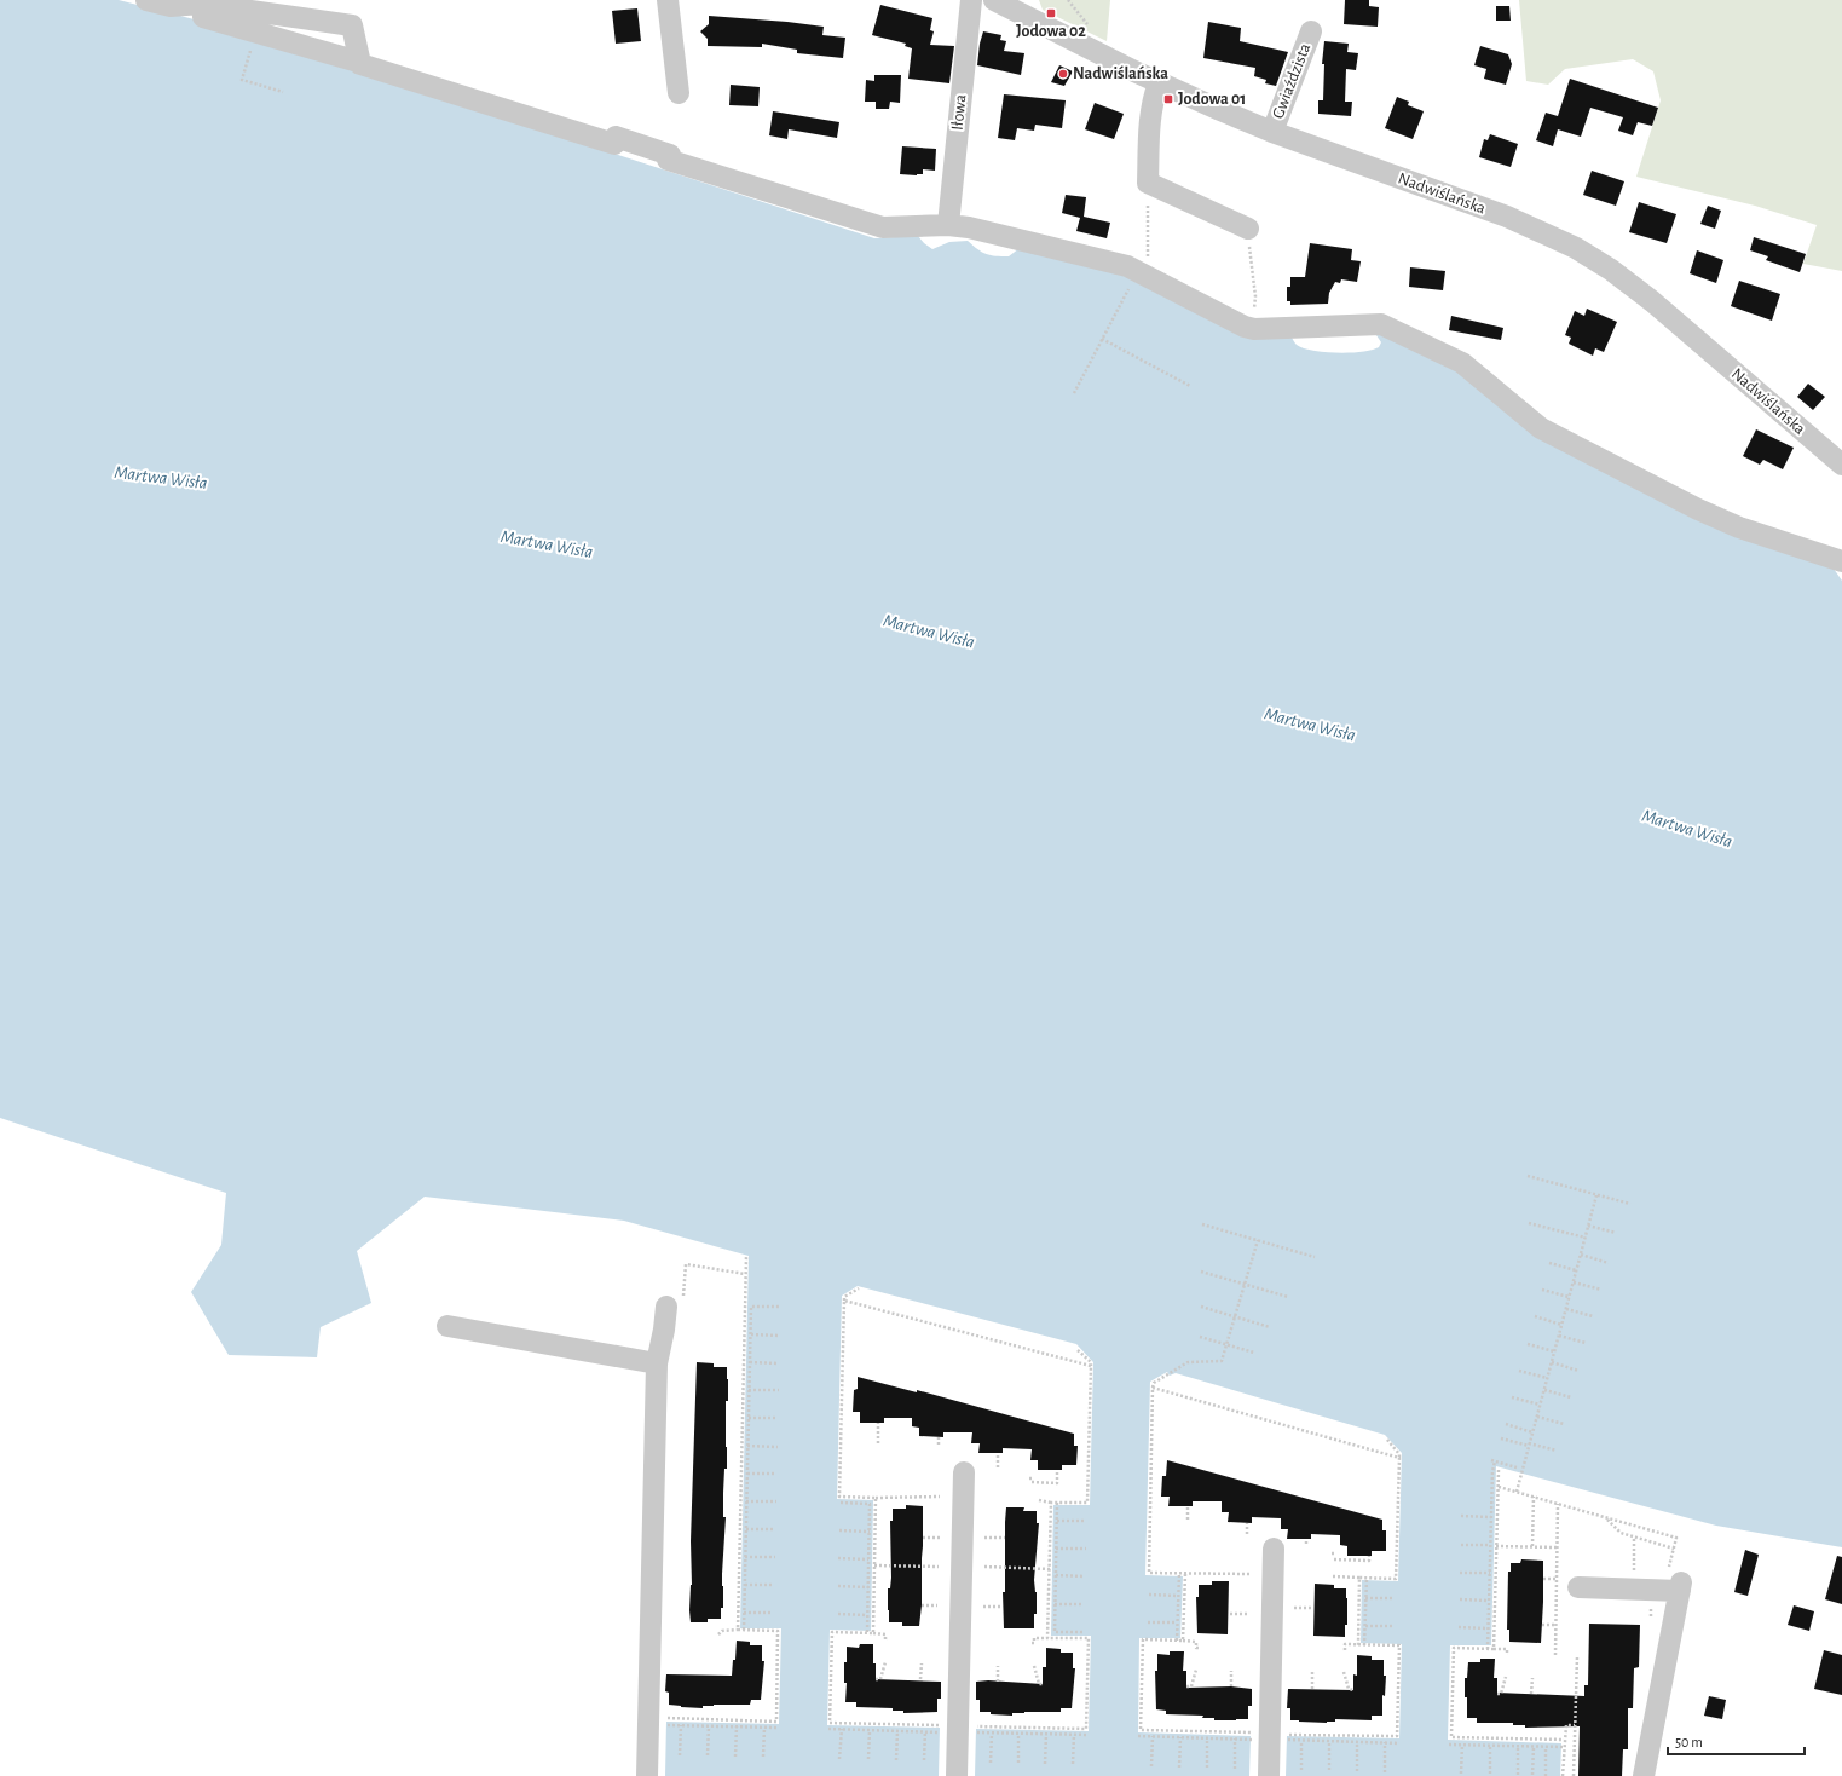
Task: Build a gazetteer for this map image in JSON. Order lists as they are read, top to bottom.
{
  "streets": {
    "street": ["Gwiaździsta", "Iłowa", "Nadwiślańska"]
  },
  "crossings": [
    ["Gwiaździsta", "Nadwiślańska"]
  ],
  "water": ["Martwa Wisła"],
  "places": {
    "transit": ["Jodowa 02", "Jodowa 01"],
    "other": ["Nadwiślańska"]
  },
  "scale_bar": "50 m"
}
